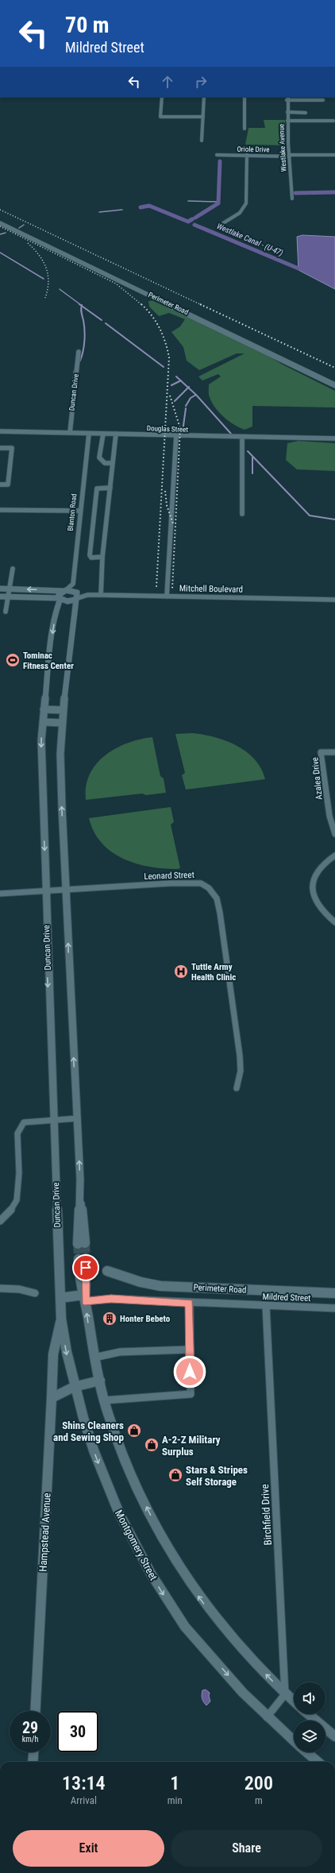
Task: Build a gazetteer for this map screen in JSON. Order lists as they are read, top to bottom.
{
  "streets": {
    "street": [
      "Westlake Avenue",
      "Oriole Drive",
      "Perimeter Road",
      "Duncan Drive",
      "Douglas Street",
      "Blanton Road",
      "Mitchell Boulevard",
      "Azalea Drive",
      "Leonard Street",
      "Mildred Street",
      "Birchfield Drive",
      "Hampstead Avenue",
      "Montgomery Street"
    ]
  },
  "crossings": [
    ["Westlake Avenue", "Oriole Drive"],
    ["Duncan Drive", "Douglas Street"],
    ["Duncan Drive", "Leonard Street"],
    ["Duncan Drive", "Montgomery Street"],
    ["Douglas Street", "Blanton Road"],
    ["Mildred Street", "Birchfield Drive"],
    ["Hampstead Avenue", "Montgomery Street"]
  ],
  "water": ["Westlake Canal - (U-47)"],
  "places": {
    "sports": ["Tominac Fitness Center"],
    "hospital": ["Tuttle Army Health Clinic"],
    "building": ["Honter Bebeto"],
    "shop": ["Shins Cleaners and Sewing Shop", "A-2-Z Military Surplus", "Stars & Stripes Self Storage"]
  },
  "page": {
    "turn": ["70 m", "Mildred Street"],
    "speed": "29 km/h",
    "limit": "30",
    "eta": [
      "13:14",
      "Arrival",
      "1",
      "min",
      "200",
      "m"
    ],
    "buttons": ["Exit", "Share"]
  }
}
